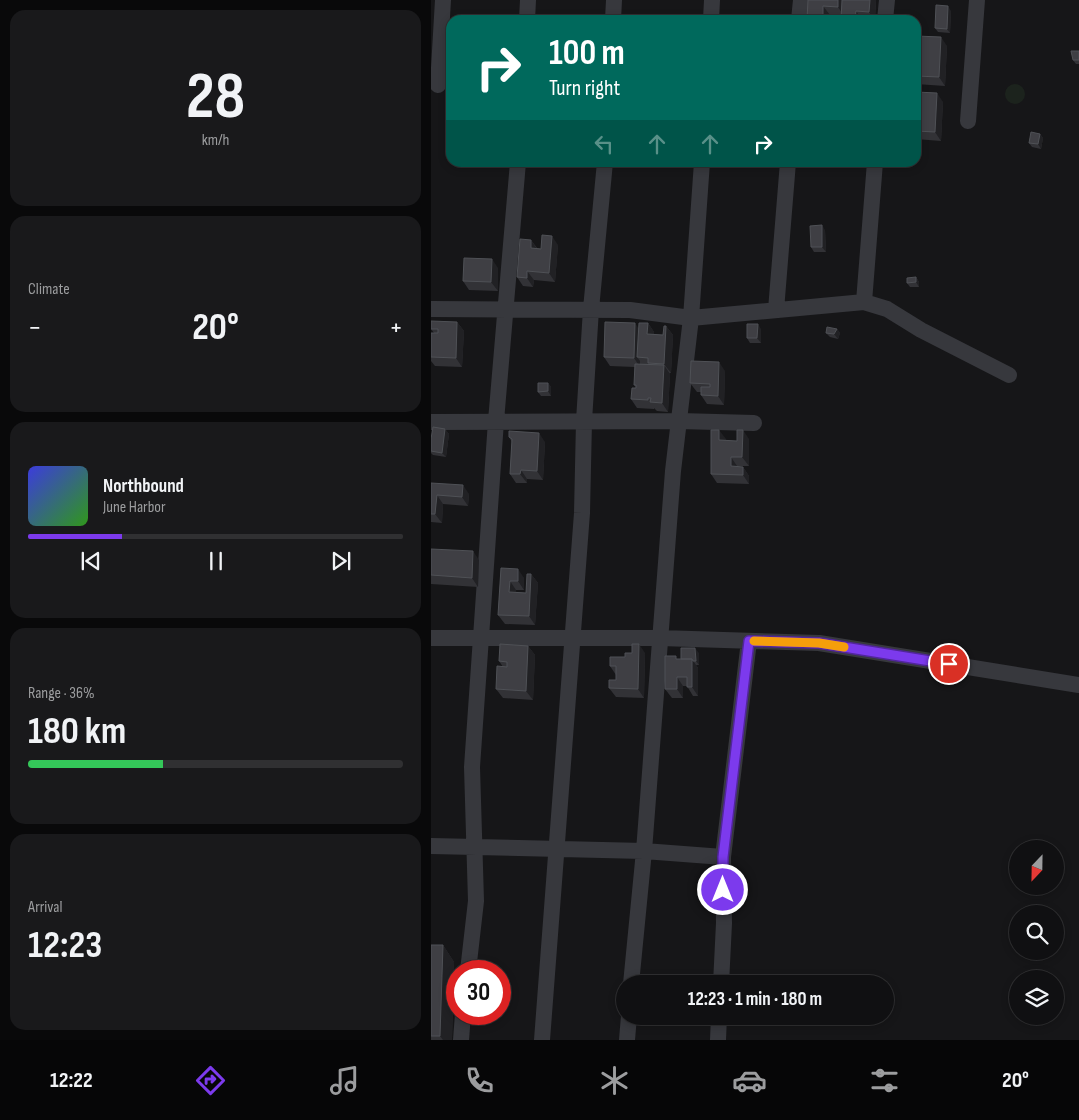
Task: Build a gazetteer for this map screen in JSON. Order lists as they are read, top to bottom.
{
  "north": "bottom",
  "page": {
    "tile": [
      ["28", "km/h"],
      "Climate",
      ["Range · 36%", "180 km"],
      ["Arrival", "12:23"]
    ],
    "turn": ["100 m", "Turn right"],
    "heat": ["−", "20°", "+"],
    "song": ["Northbound", "June Harbor"],
    "limit": "30",
    "trip": "12:23 · 1 min · 180 m",
    "tabs": ["12:22", "20°"]
  }
}
